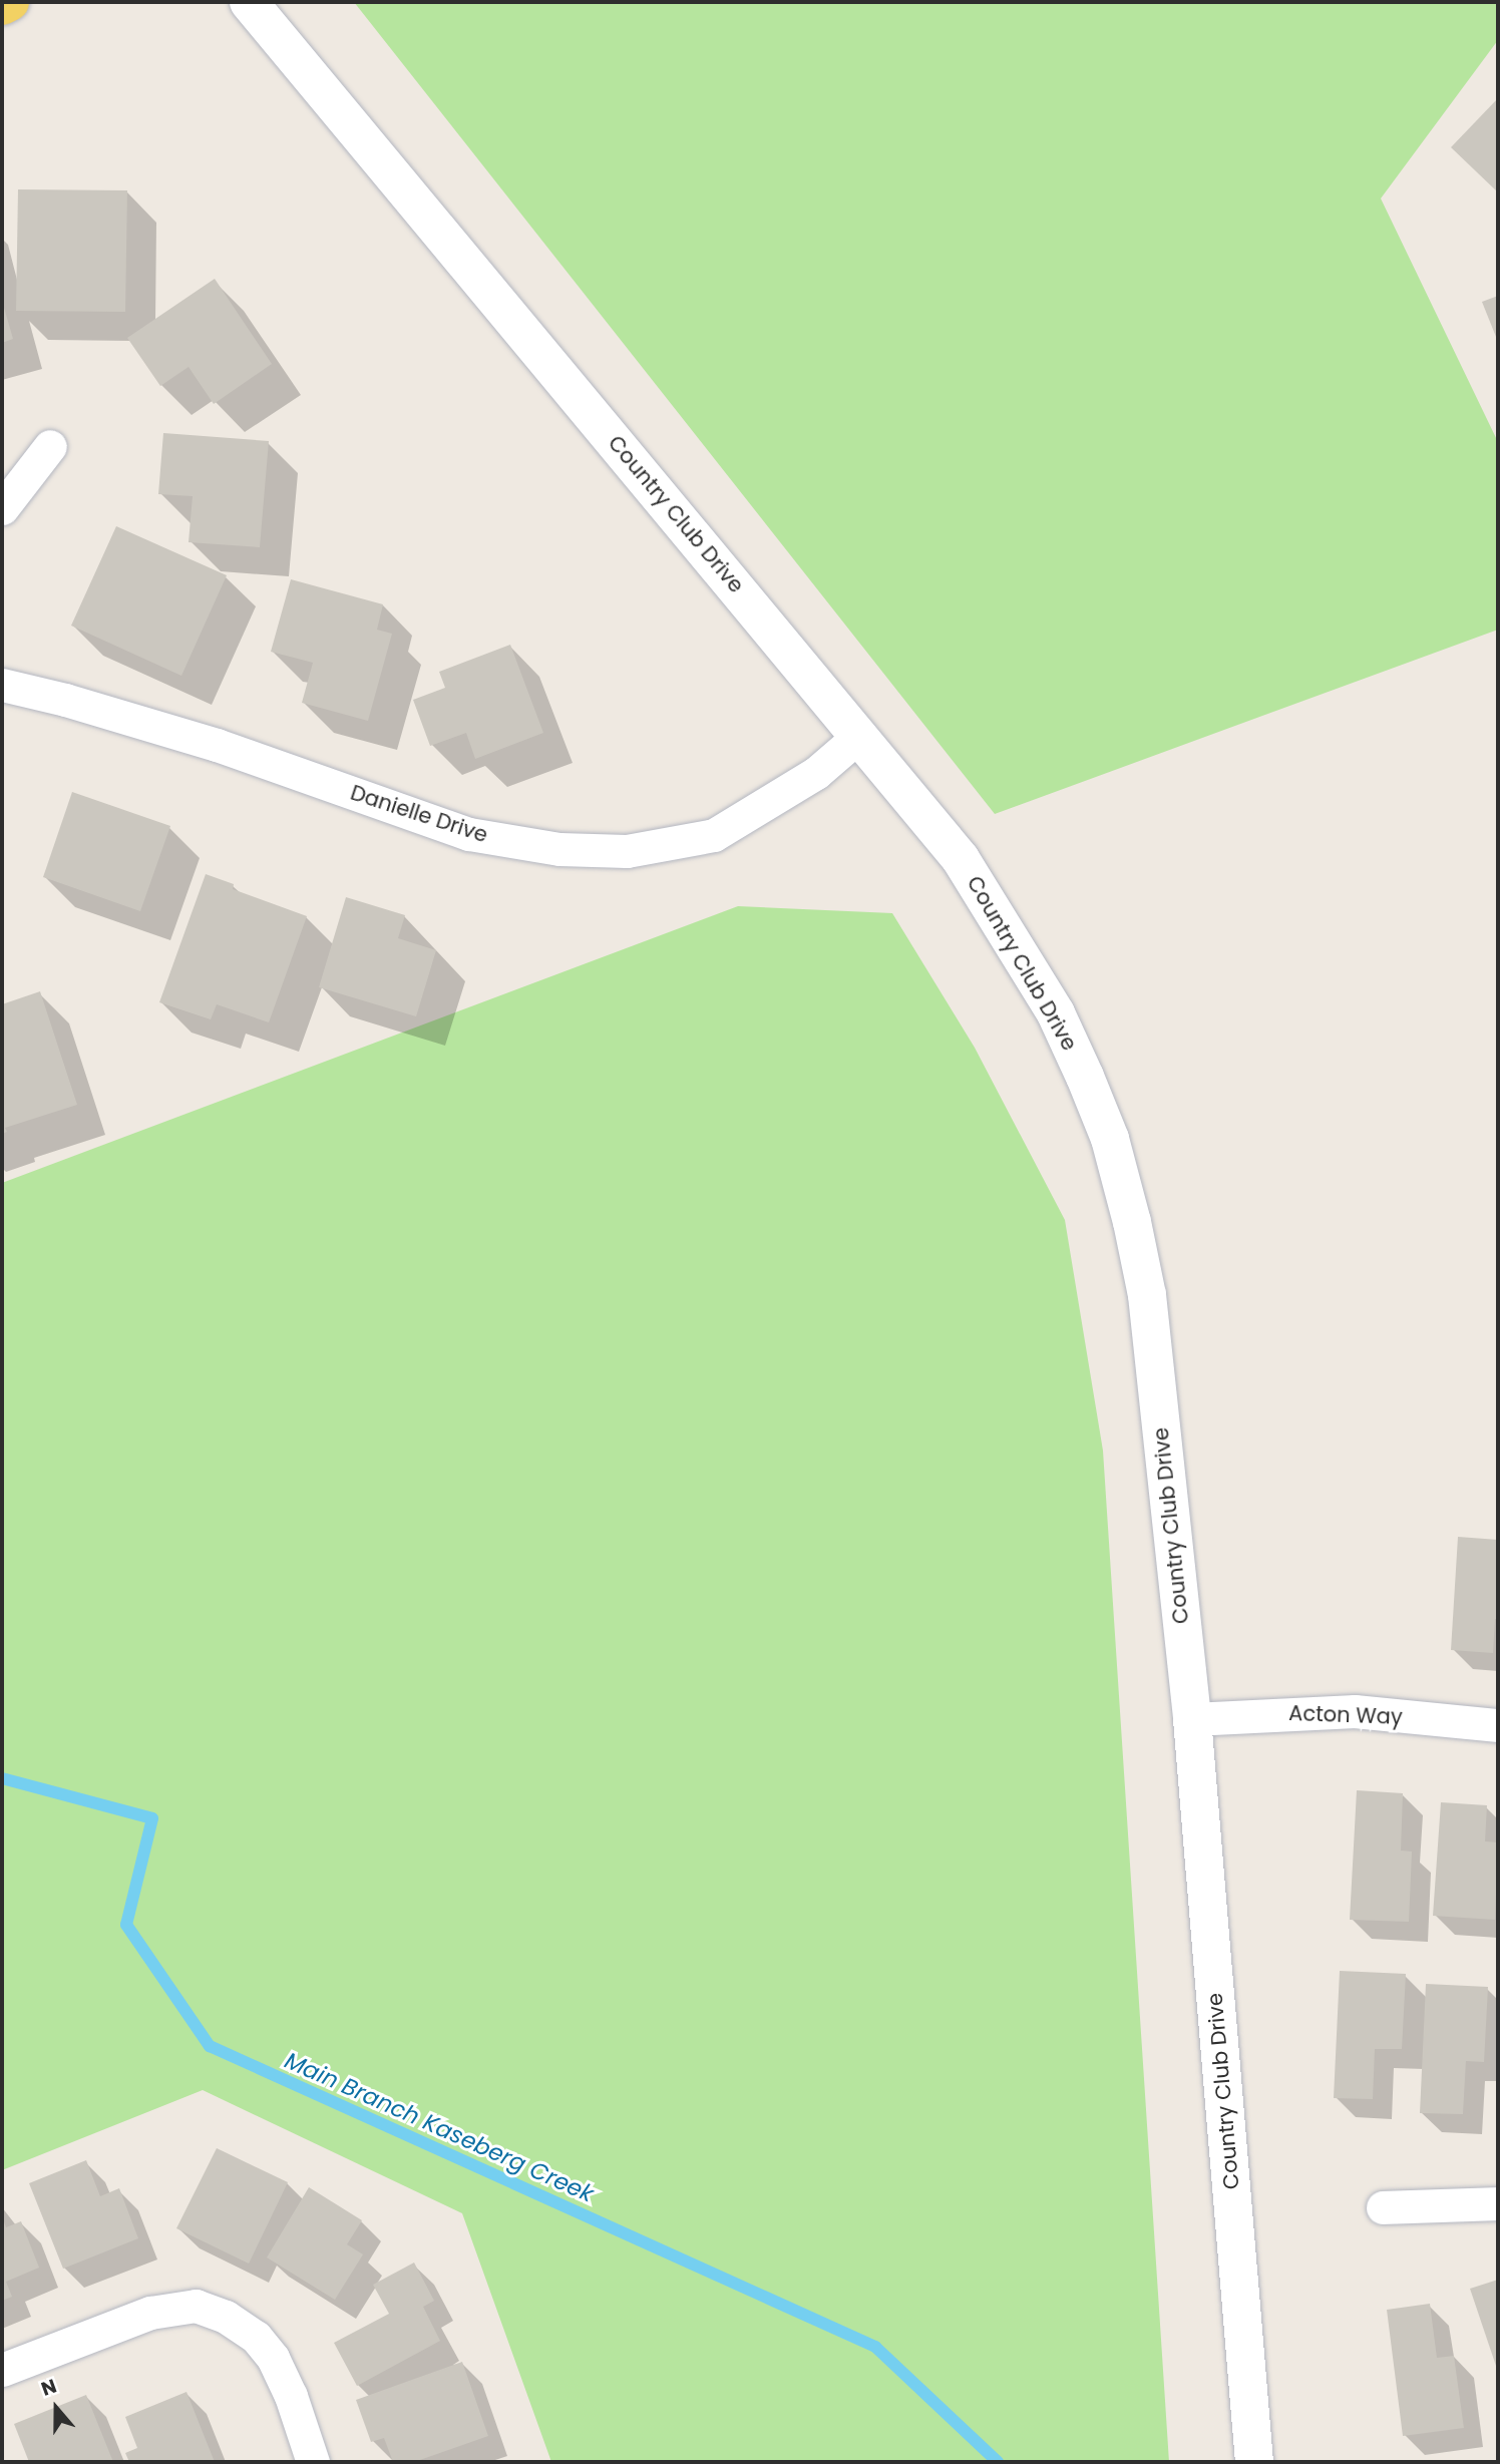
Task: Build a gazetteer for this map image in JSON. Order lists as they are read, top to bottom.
{
  "streets": {
    "street": ["Country Club Drive", "Danielle Drive", "Acton Way"]
  },
  "crossings": [
    ["Country Club Drive", "Danielle Drive"],
    ["Country Club Drive", "Acton Way"]
  ],
  "water": ["Main Branch Kaseberg Creek"],
  "north": "top"
}
